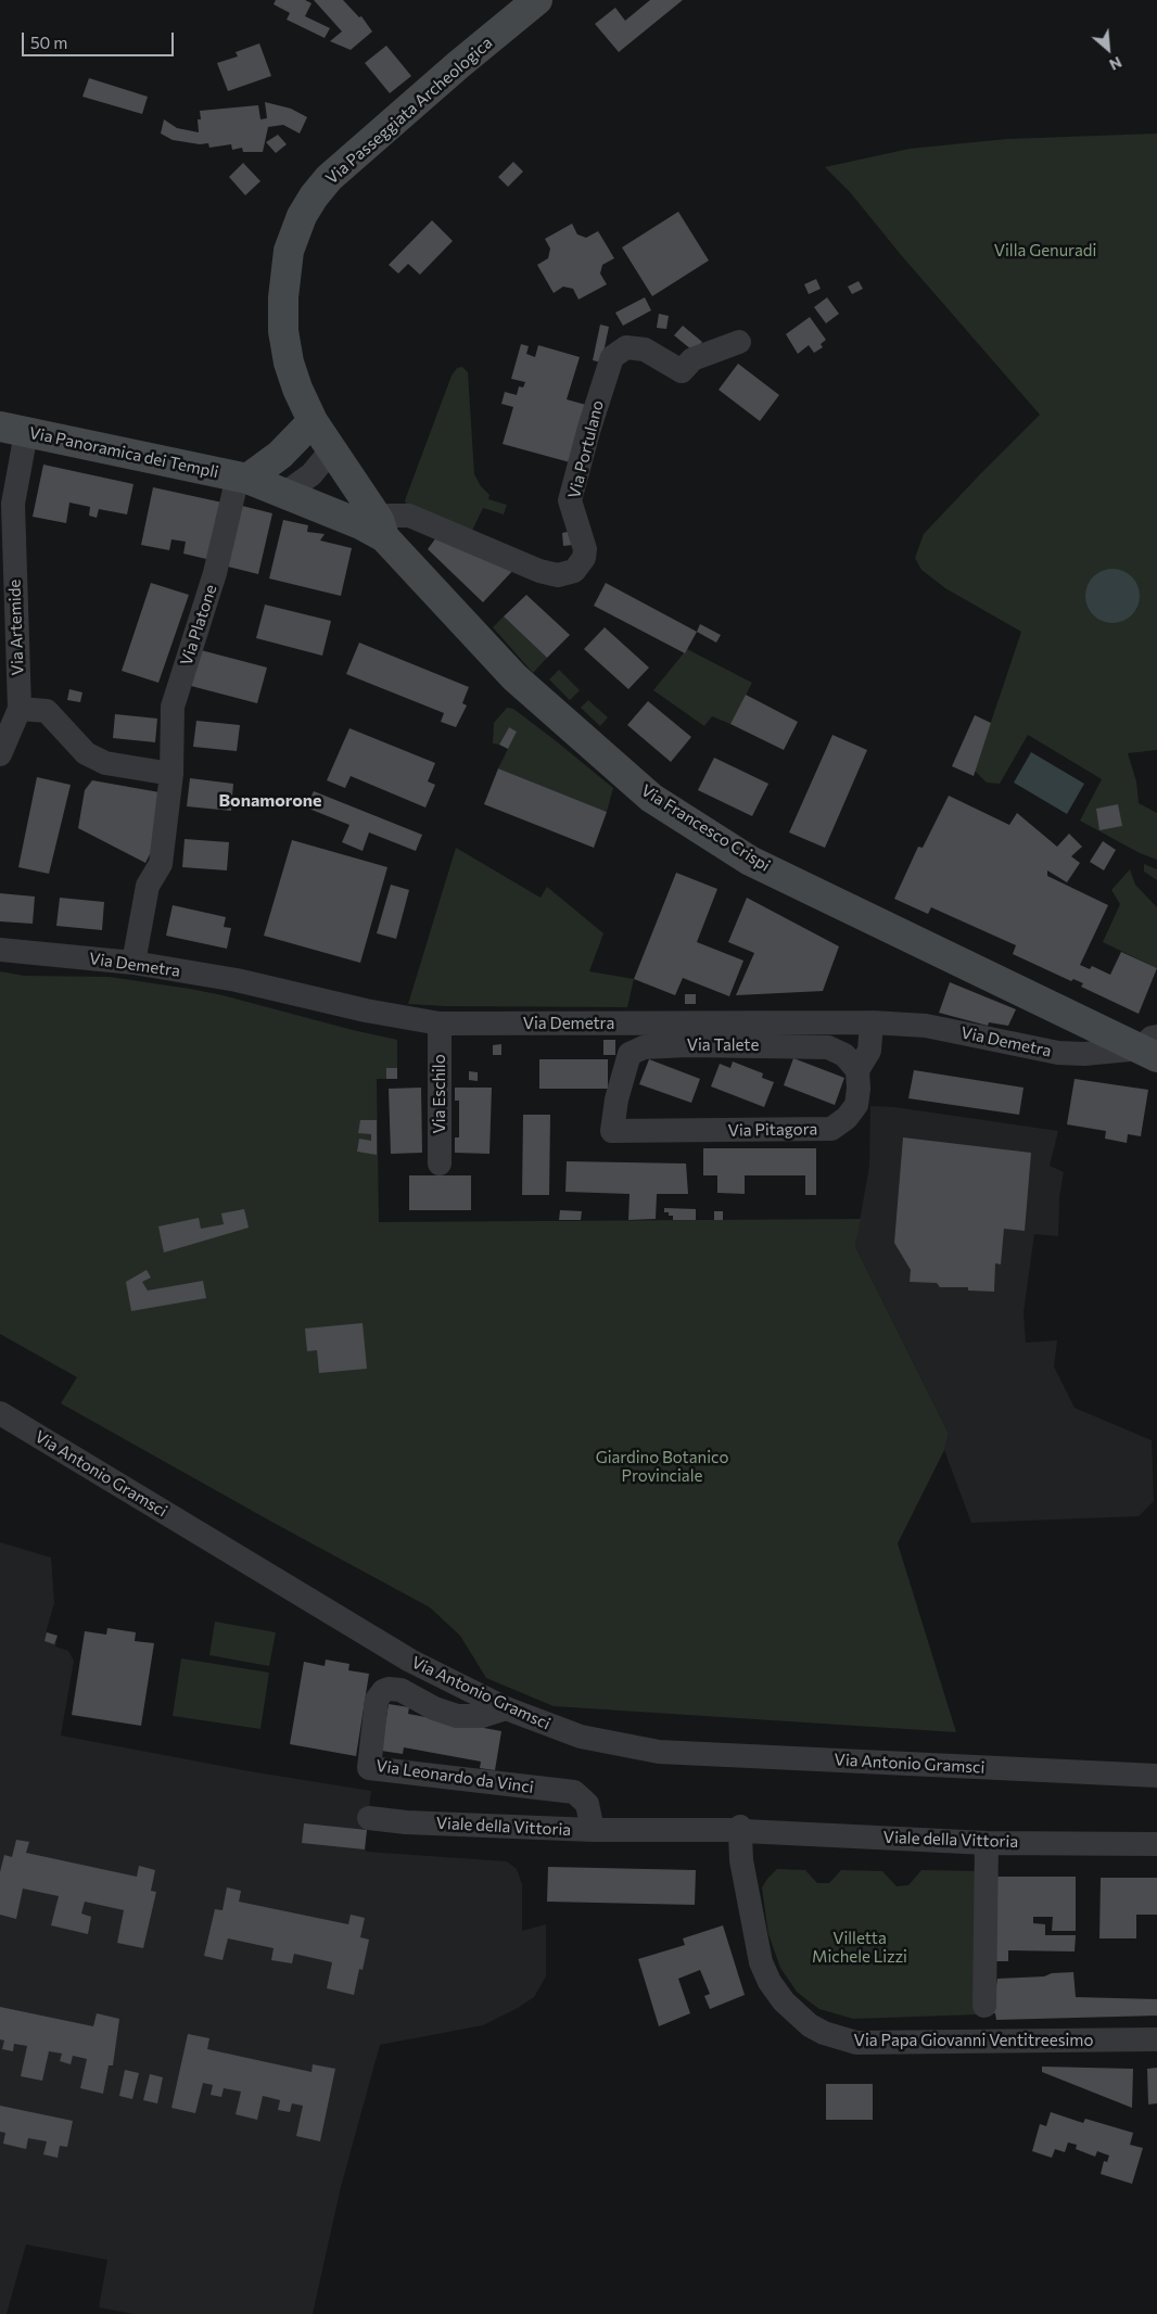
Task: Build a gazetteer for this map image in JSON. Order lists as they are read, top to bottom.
{
  "streets": {
    "main road": ["Via Passeggiata Archeologica", "Via Panoramica dei Templi", "Via Francesco Crispi"],
    "street": [
      "Via Portulano",
      "Via Platone",
      "Via Artemide",
      "Via Demetra",
      "Via Talete",
      "Via Eschilo",
      "Via Pitagora",
      "Via Antonio Gramsci",
      "Via Leonardo da Vinci",
      "Viale della Vittoria",
      "Via Papa Giovanni Ventitreesimo"
    ]
  },
  "crossings": [
    ["Via Passeggiata Archeologica", "Via Francesco Crispi"],
    ["Via Portulano", "Via Panoramica dei Templi"],
    ["Via Portulano", "Via Francesco Crispi"],
    ["Via Panoramica dei Templi", "Via Platone"],
    ["Via Panoramica dei Templi", "Via Artemide"],
    ["Via Panoramica dei Templi", "Via Francesco Crispi"],
    ["Via Platone", "Via Demetra"],
    ["Via Francesco Crispi", "Via Demetra"],
    ["Via Demetra", "Via Eschilo"],
    ["Via Demetra", "Via Pitagora"],
    ["Via Talete", "Via Pitagora"],
    ["Via Antonio Gramsci", "Via Leonardo da Vinci"],
    ["Via Leonardo da Vinci", "Viale della Vittoria"],
    ["Viale della Vittoria", "Via Papa Giovanni Ventitreesimo"]
  ],
  "districts": ["Bonamorone"],
  "parks": ["Villa Genuradi", "Giardino Botanico Provinciale", "Villetta Michele Lizzi"],
  "scale_bar": "50 m",
  "north": "bottom right"
}
